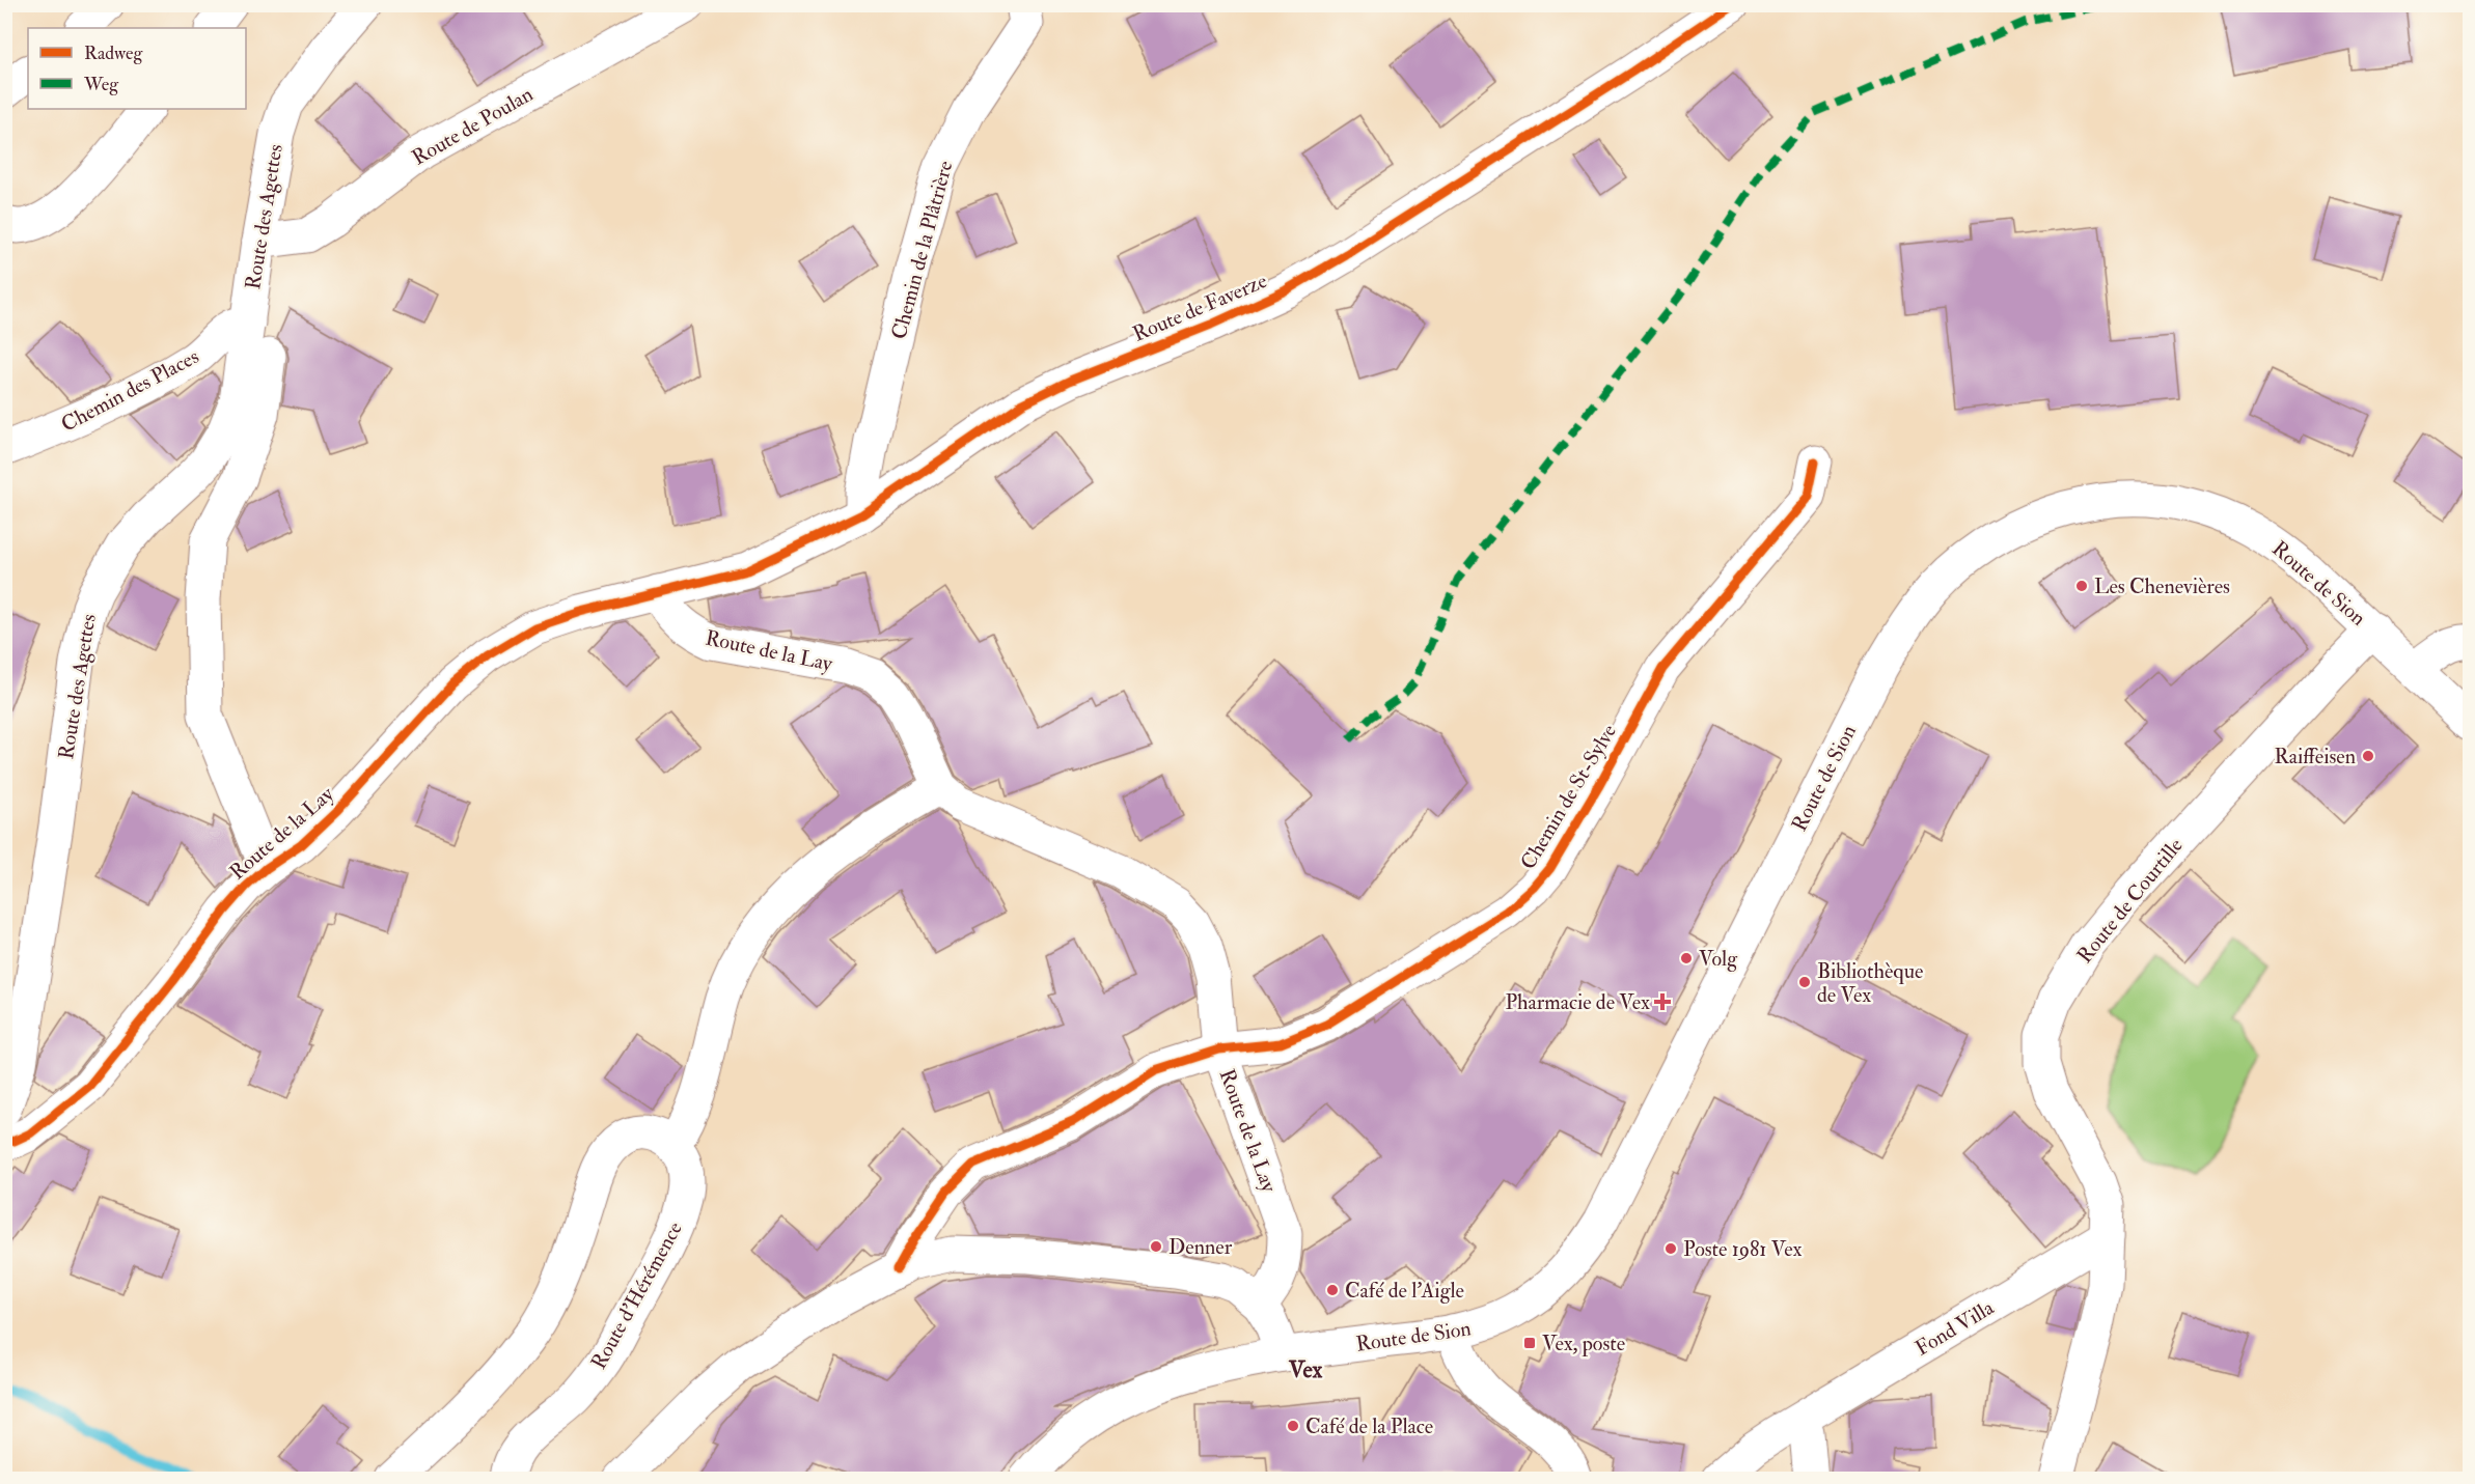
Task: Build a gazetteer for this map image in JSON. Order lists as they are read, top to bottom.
{
  "streets": {
    "street": [
      "Route de Poulan",
      "Route des Agettes",
      "Chemin de la Plâtrière",
      "Route de Faverze",
      "Chemin des Places",
      "Route de Sion",
      "Route de la Lay",
      "Chemin de St-Sylve",
      "Route de Courtille",
      "Route d'Hérémence",
      "Fond Villa"
    ]
  },
  "crossings": [
    ["Route de Poulan", "Route des Agettes"],
    ["Route des Agettes", "Chemin des Places"],
    ["Chemin de la Plâtrière", "Route de Faverze"],
    ["Route de Faverze", "Route de la Lay"],
    ["Route de Sion", "Route de Courtille"],
    ["Route de la Lay", "Chemin de St-Sylve"],
    ["Route de Courtille", "Fond Villa"]
  ],
  "districts": ["Vex"],
  "places": {
    "other": [
      "Les Chenevières",
      "Raiffeisen",
      "Volg",
      "Bibliothèque de Vex",
      "Denner",
      "Poste 1981 Vex",
      "Café de l’Aigle",
      "Café de la Place"
    ],
    "health": ["Pharmacie de Vex"],
    "transit": ["Vex, poste"]
  },
  "legend": ["Radweg", "Weg"]
}
